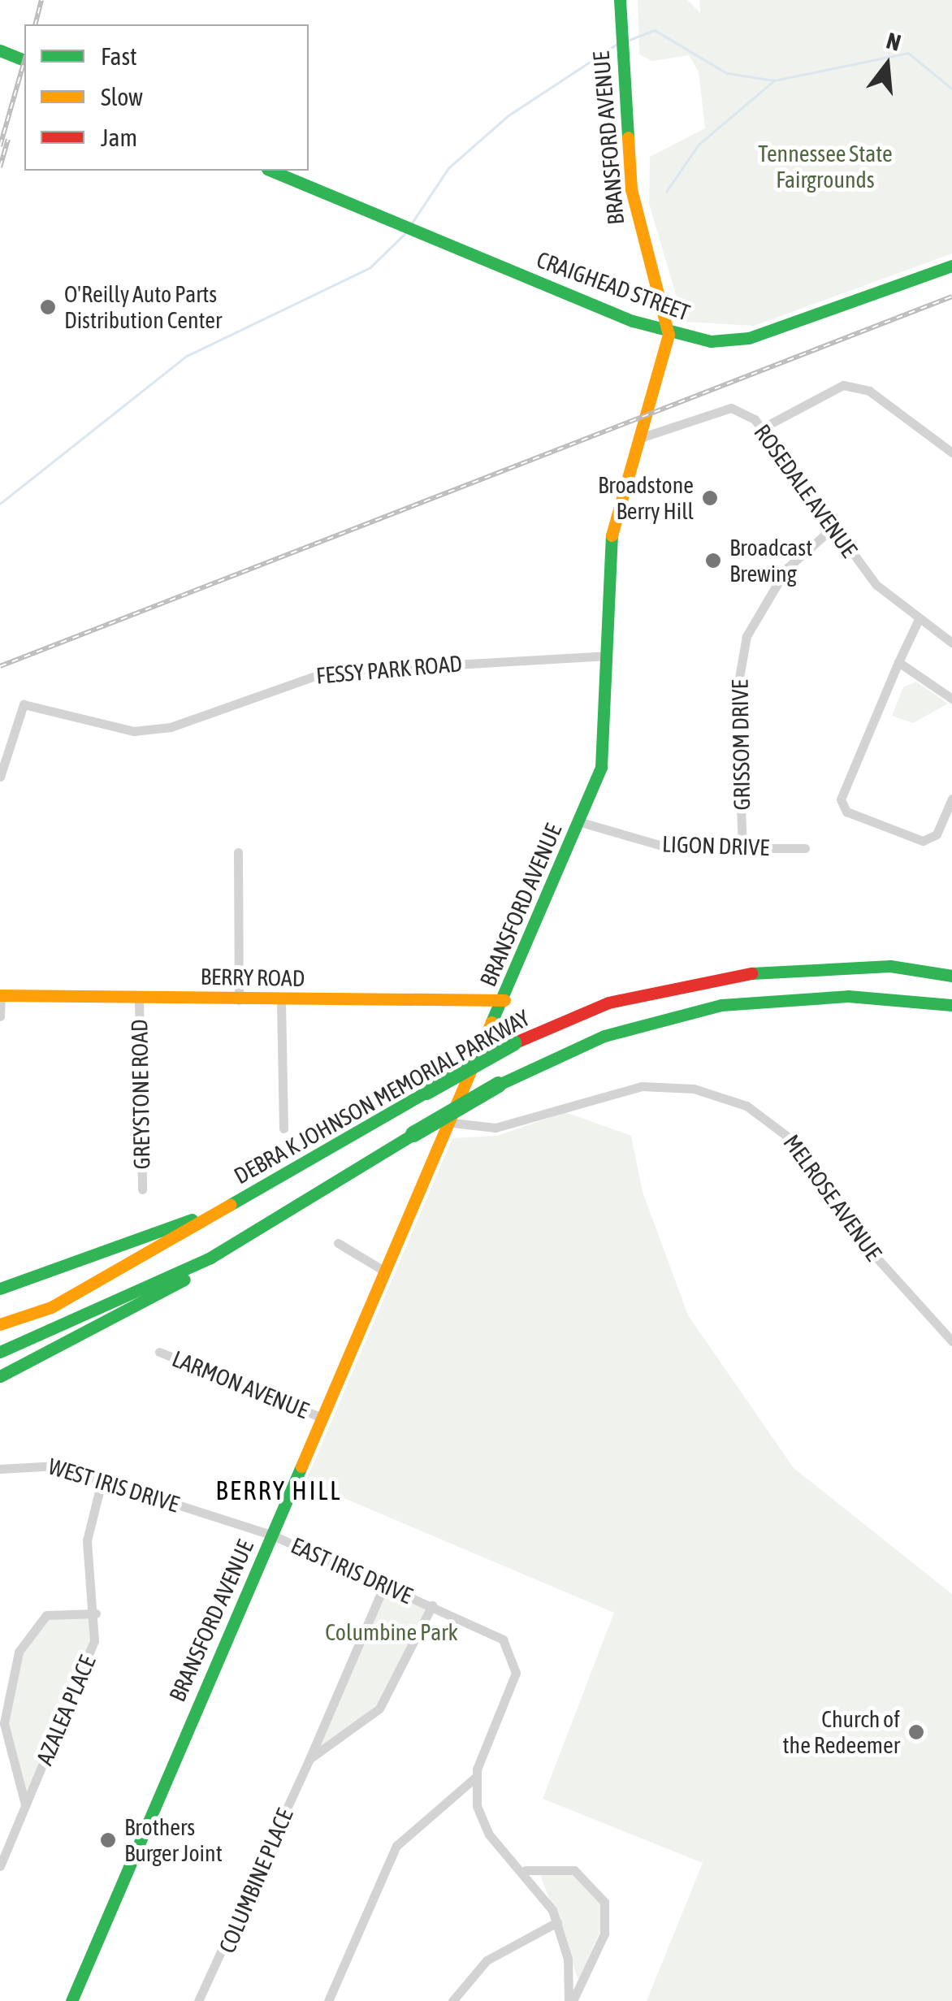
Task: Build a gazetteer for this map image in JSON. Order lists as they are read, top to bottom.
{
  "streets": {
    "main road": [
      "BRANSFORD AVENUE",
      "CRAIGHEAD STREET",
      "BERRY ROAD",
      "DEBRA K JOHNSON MEMORIAL PARKWAY"
    ],
    "street": [
      "ROSEDALE AVENUE",
      "FESSY PARK ROAD",
      "GRISSOM DRIVE",
      "LIGON DRIVE",
      "GREYSTONE ROAD",
      "MELROSE AVENUE",
      "LARMON AVENUE",
      "WEST IRIS DRIVE",
      "EAST IRIS DRIVE",
      "AZALEA PLACE",
      "COLUMBINE PLACE"
    ]
  },
  "crossings": [
    ["BRANSFORD AVENUE", "CRAIGHEAD STREET"],
    ["BRANSFORD AVENUE", "ROSEDALE AVENUE"],
    ["BRANSFORD AVENUE", "FESSY PARK ROAD"],
    ["BRANSFORD AVENUE", "LIGON DRIVE"],
    ["BRANSFORD AVENUE", "BERRY ROAD"],
    ["BRANSFORD AVENUE", "MELROSE AVENUE"],
    ["BRANSFORD AVENUE", "LARMON AVENUE"],
    ["BRANSFORD AVENUE", "WEST IRIS DRIVE"],
    ["BRANSFORD AVENUE", "EAST IRIS DRIVE"],
    ["ROSEDALE AVENUE", "GRISSOM DRIVE"],
    ["GRISSOM DRIVE", "LIGON DRIVE"],
    ["BERRY ROAD", "GREYSTONE ROAD"],
    ["WEST IRIS DRIVE", "EAST IRIS DRIVE"],
    ["WEST IRIS DRIVE", "AZALEA PLACE"],
    ["EAST IRIS DRIVE", "COLUMBINE PLACE"]
  ],
  "districts": ["BERRY HILL"],
  "parks": ["Tennessee State Fairgrounds", "Columbine Park"],
  "places": [
    "O'Reilly Auto Parts Distribution Center",
    "Broadstone Berry Hill",
    "Broadcast Brewing",
    "Church of the Redeemer",
    "Brothers Burger Joint"
  ],
  "legend": ["Fast", "Slow", "Jam"],
  "north": "top"
}
